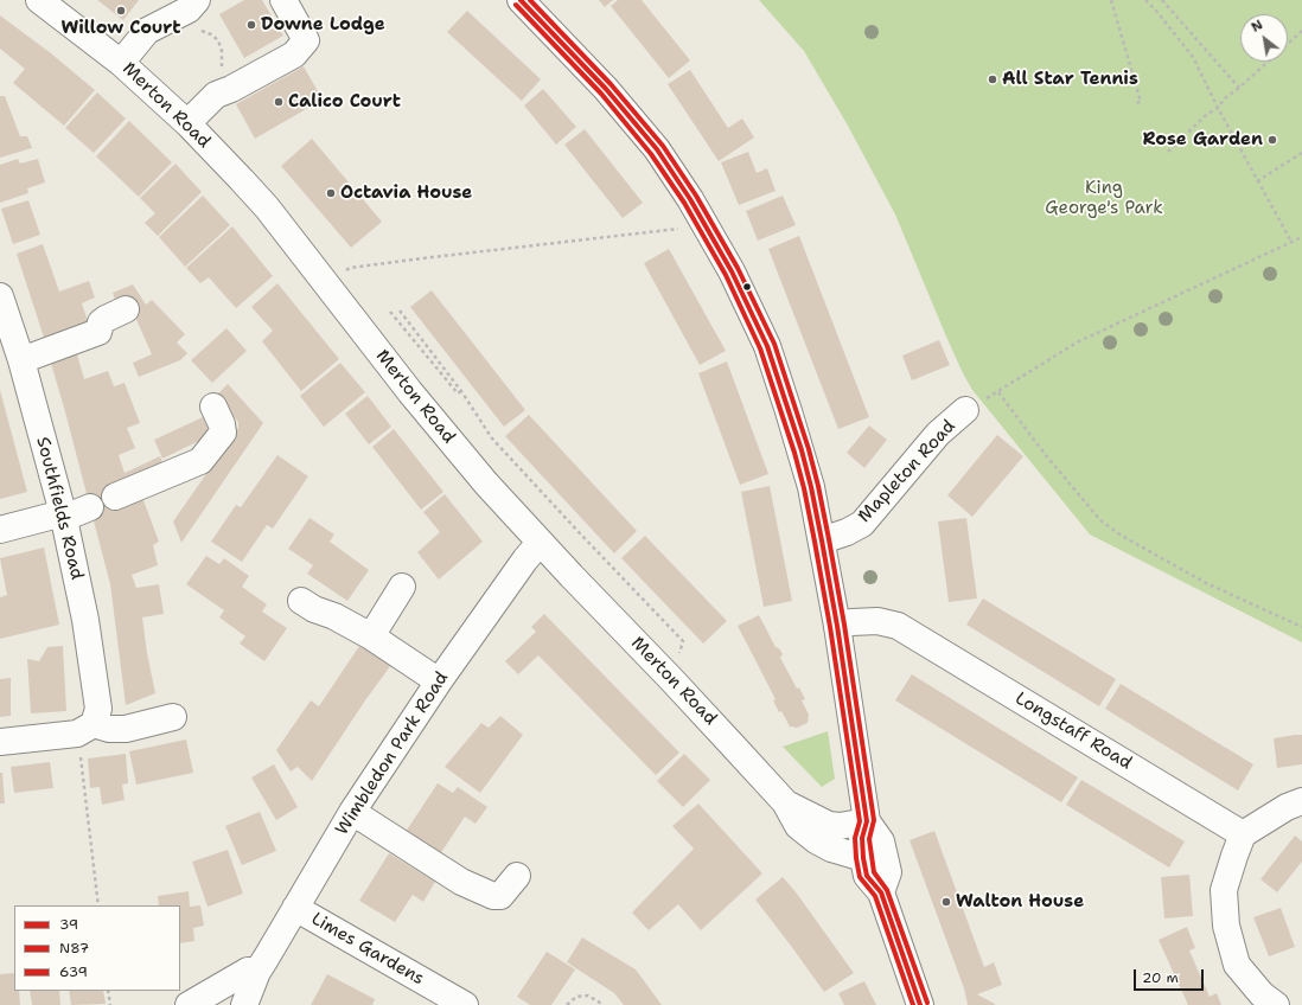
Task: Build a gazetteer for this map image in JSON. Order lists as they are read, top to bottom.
{
  "streets": {
    "street": [
      "Merton Road",
      "Mapleton Road",
      "Southfields Road",
      "Longstaff Road",
      "Wimbledon Park Road",
      "Limes Gardens"
    ]
  },
  "crossings": [
    ["Merton Road", "Wimbledon Park Road"],
    ["Wimbledon Park Road", "Limes Gardens"]
  ],
  "parks": ["King George's Park"],
  "places": [
    "Willow Court",
    "Downe Lodge",
    "All Star Tennis",
    "Calico Court",
    "Rose Garden",
    "Octavia House",
    "Walton House"
  ],
  "lines": ["transit line 39", "transit line 639", "transit line N87"],
  "legend": ["39", "N87", "639"],
  "scale_bar": "20 m",
  "north": "top left"
}
